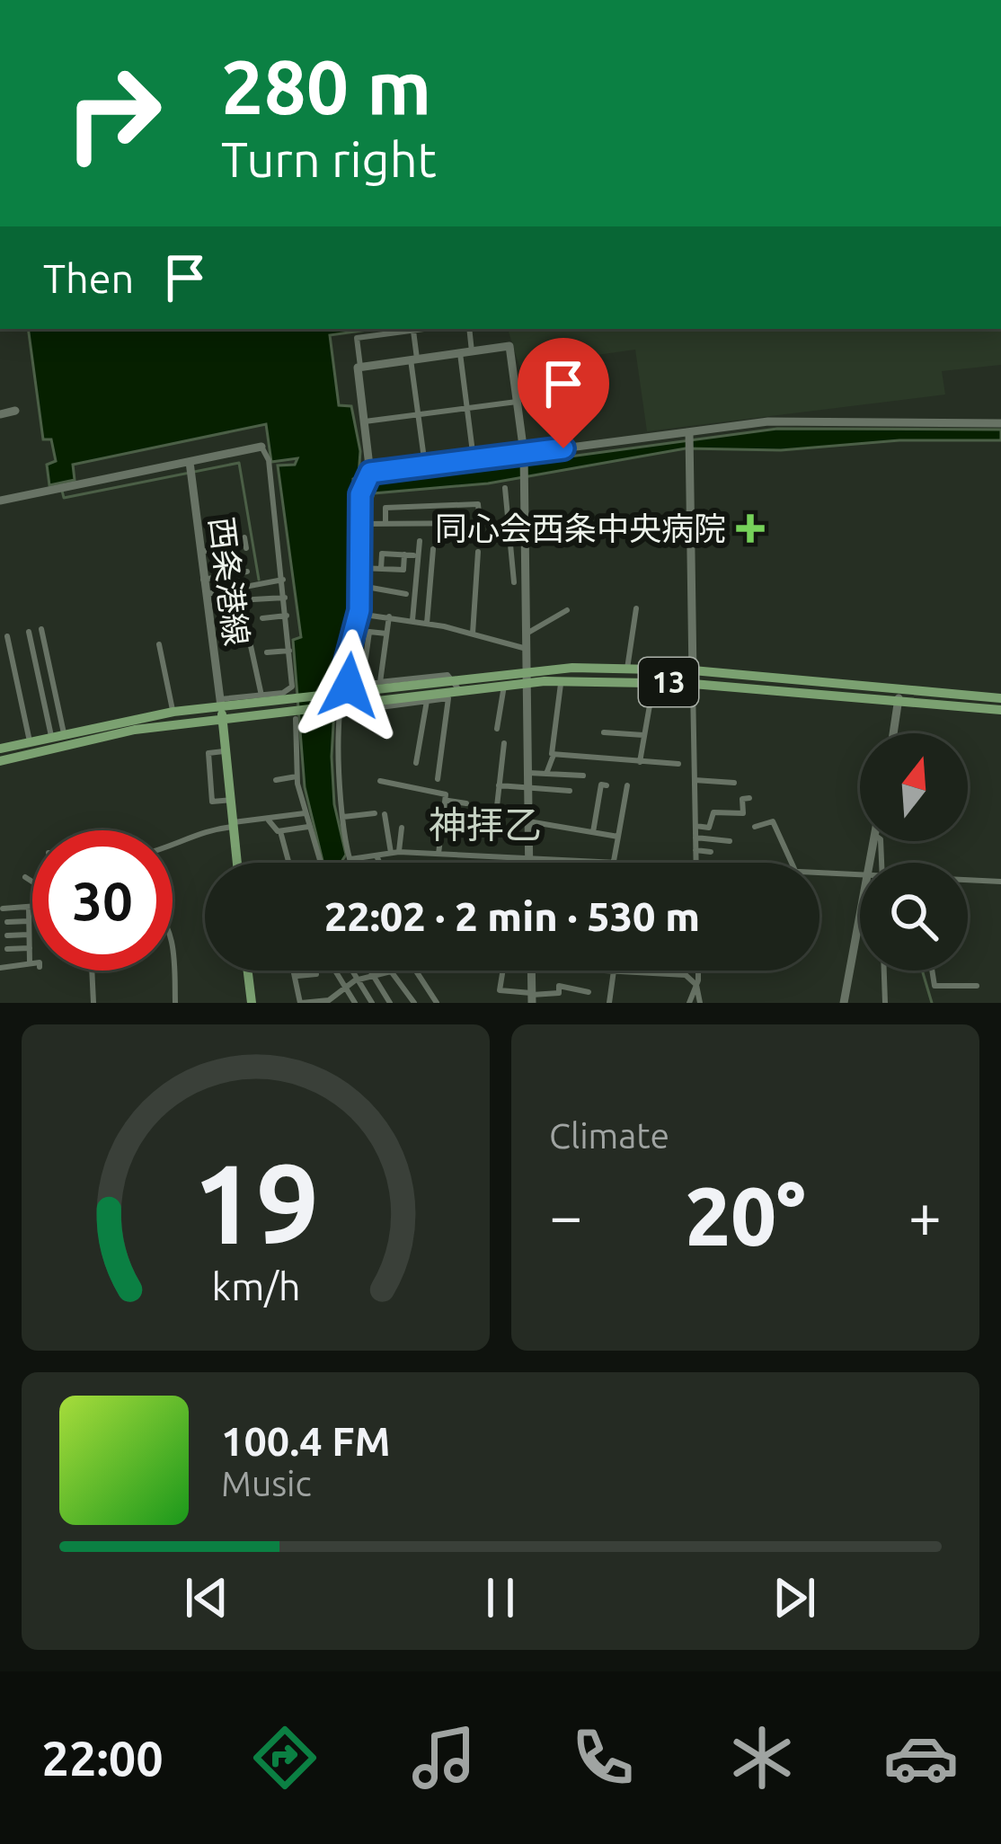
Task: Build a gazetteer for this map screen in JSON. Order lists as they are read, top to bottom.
{
  "streets": {
    "main road": ["13"],
    "street": ["西条港線"]
  },
  "crossings": [
    ["西条港線", "13"]
  ],
  "districts": ["神拝乙"],
  "places": {
    "health": ["同心会西条中央病院"]
  },
  "north": "top",
  "page": {
    "turn": ["280 m", "Turn right"],
    "then": "Then",
    "limit": "30",
    "trip": "22:02 · 2 min · 530 m",
    "tile": "Climate",
    "heat": ["−", "20°", "+"],
    "song": ["100.4 FM", "Music"],
    "tabs": "22:00",
    "gauge": ["19", "km/h"]
  }
}
